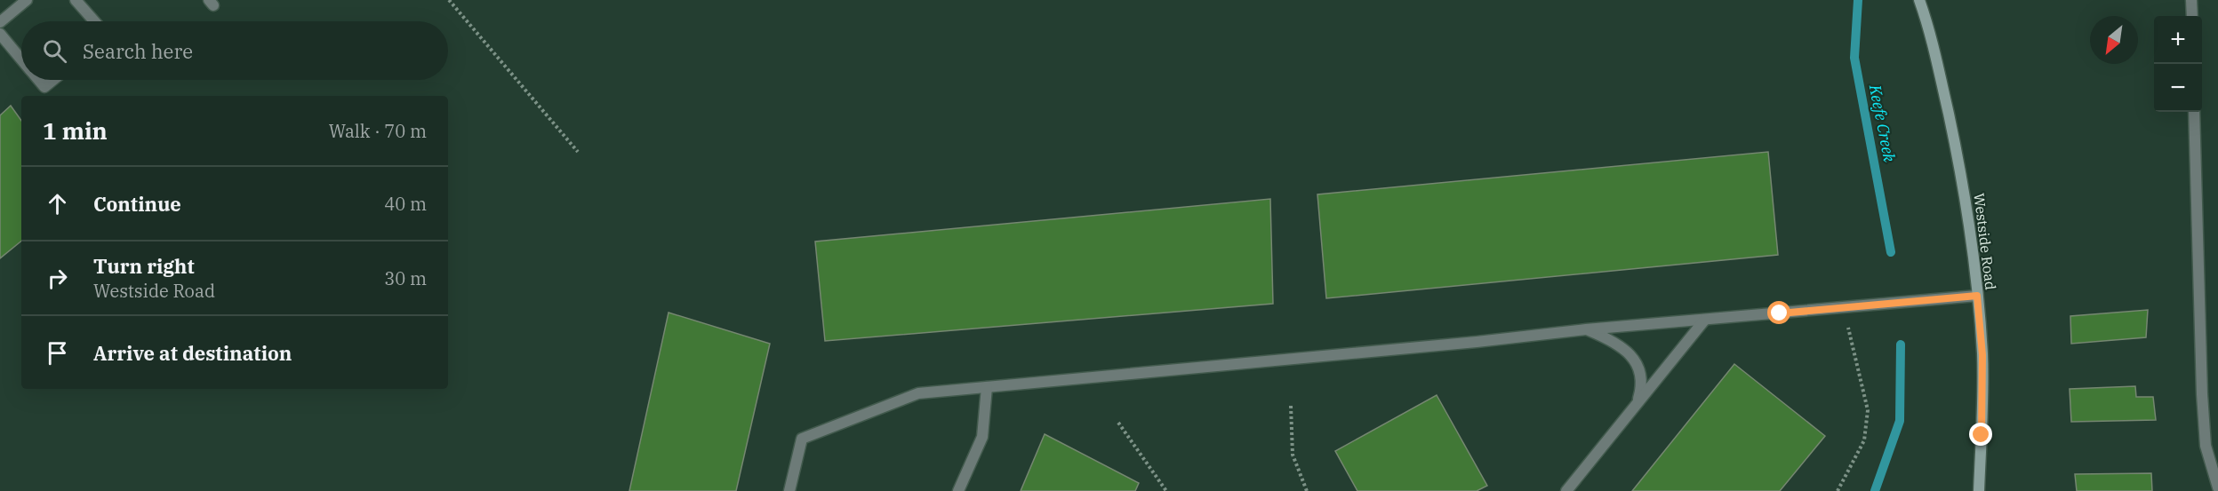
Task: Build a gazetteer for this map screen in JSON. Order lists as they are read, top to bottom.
{
  "streets": {
    "main road": ["Westside Road"]
  },
  "water": ["Keefe Creek"],
  "north": "bottom left",
  "page": {
    "map_buttons": ["+", "−"],
    "search": "Search here",
    "heading": ["1 min", "Walk · 70 m"],
    "list": [
      ["Continue", "40 m"],
      ["Turn right", "Westside Road", "30 m"],
      "Arrive at destination"
    ]
  }
}
